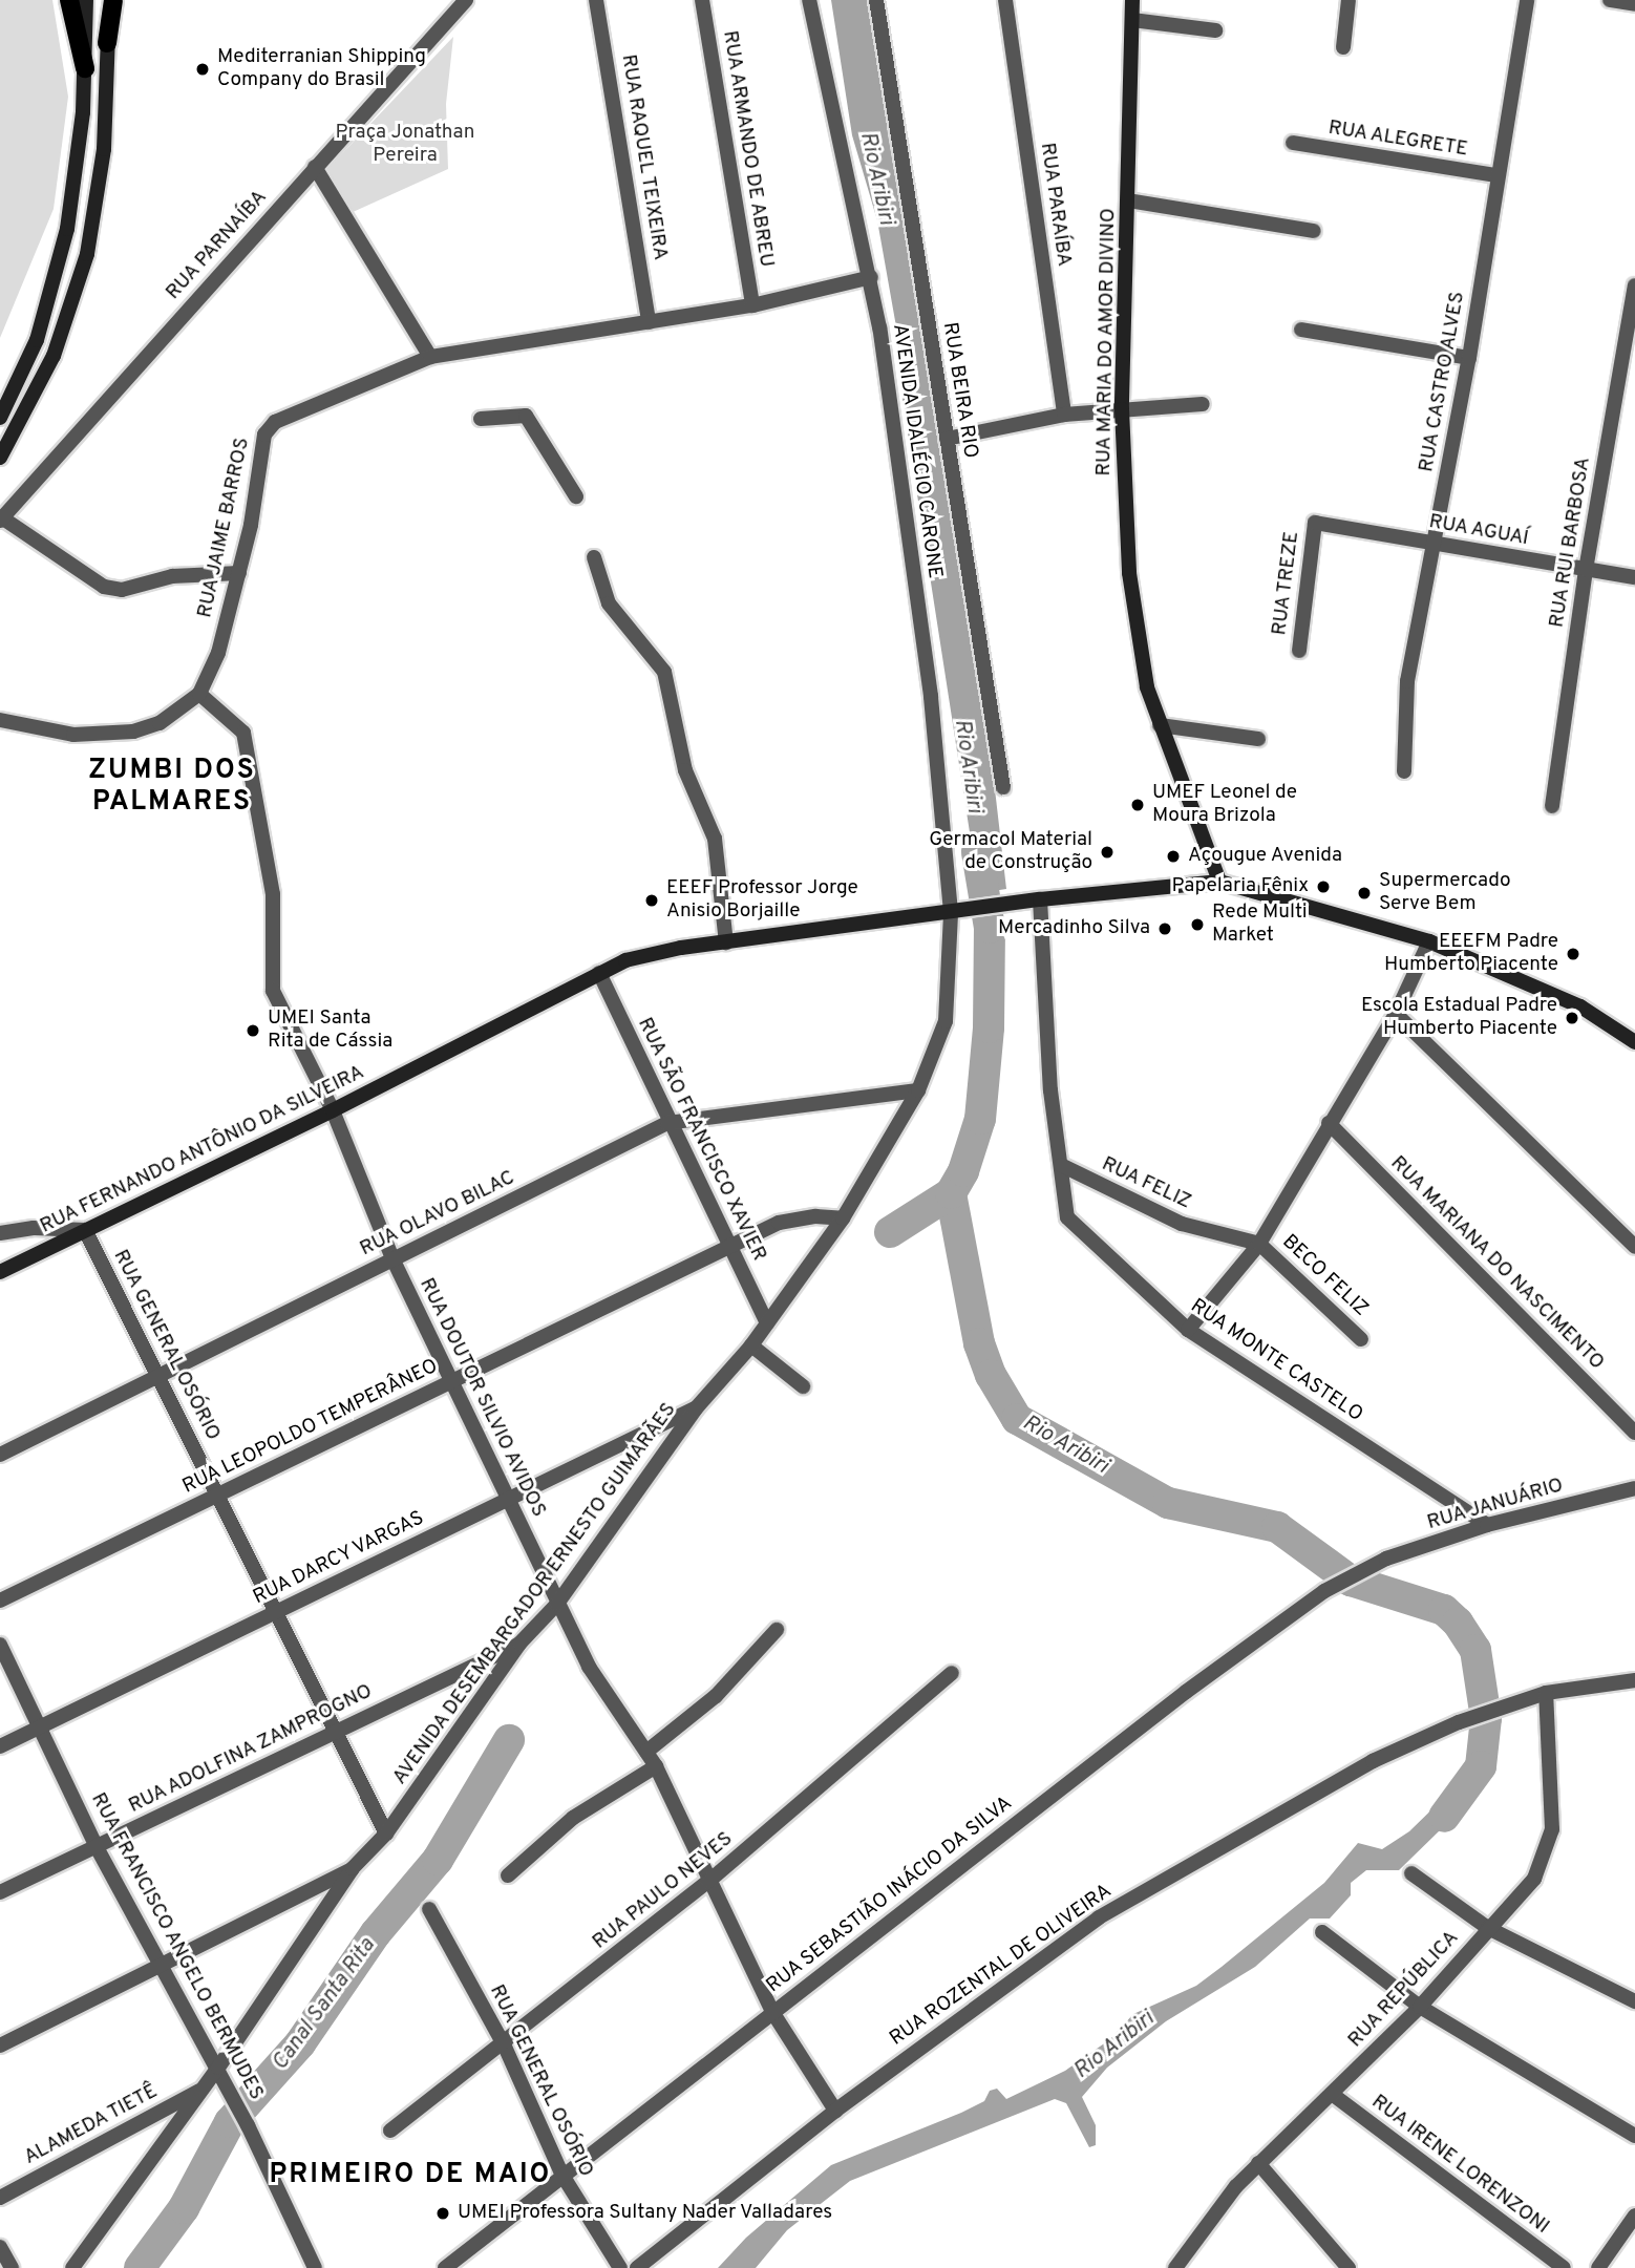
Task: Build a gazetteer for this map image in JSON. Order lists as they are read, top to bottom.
{
  "streets": {
    "street": [
      "RUA ALEGRETE",
      "RUA ARMANDO DE ABREU",
      "RUA RAQUEL TEIXEIRA",
      "RUA PARAÍBA",
      "RUA PARNAÍBA",
      "RUA MARIA DO AMOR DIVINO",
      "RUA CASTRO ALVES",
      "RUA BEIRA RIO",
      "AVENIDA IDALÉCIO CARONE",
      "RUA JAIME BARROS",
      "RUA AGUAÍ",
      "RUA RUI BARBOSA",
      "RUA TREZE",
      "RUA SÃO FRANCISCO XAVIER",
      "RUA FERNANDO ANTÔNIO DA SILVEIRA",
      "RUA FELIZ",
      "RUA OLAVO BILAC",
      "RUA MARIANA DO NASCIMENTO",
      "BECO FELIZ",
      "RUA GENERAL OSÓRIO",
      "RUA MONTE CASTELO",
      "RUA DOUTOR SILVIO AVIDOS",
      "RUA LEOPOLDO TEMPERÂNEO",
      "RUA JANUÁRIO",
      "RUA DARCY VARGAS",
      "AVENIDA DESEMBARGADOR ERNESTO GUIMARÃES",
      "RUA ADOLFINA ZAMPROGNO",
      "RUA PAULO NEVES",
      "RUA SEBASTIÃO INÁCIO DA SILVA",
      "RUA FRANCISCO ANGELO BERMUDES",
      "RUA ROZENTAL DE OLIVEIRA",
      "RUA REPÚBLICA",
      "ALAMEDA TIETÊ",
      "RUA IRENE LORENZONI"
    ]
  },
  "crossings": [
    ["RUA ALEGRETE", "RUA CASTRO ALVES"],
    ["RUA ARMANDO DE ABREU", "RUA JAIME BARROS"],
    ["RUA RAQUEL TEIXEIRA", "RUA JAIME BARROS"],
    ["RUA MARIA DO AMOR DIVINO", "RUA FERNANDO ANTÔNIO DA SILVEIRA"],
    ["RUA CASTRO ALVES", "RUA AGUAÍ"],
    ["AVENIDA IDALÉCIO CARONE", "RUA JAIME BARROS"],
    ["AVENIDA IDALÉCIO CARONE", "RUA FERNANDO ANTÔNIO DA SILVEIRA"],
    ["AVENIDA IDALÉCIO CARONE", "AVENIDA DESEMBARGADOR ERNESTO GUIMARÃES"],
    ["RUA JAIME BARROS", "RUA DOUTOR SILVIO AVIDOS"],
    ["RUA AGUAÍ", "RUA RUI BARBOSA"],
    ["RUA AGUAÍ", "RUA TREZE"],
    ["RUA SÃO FRANCISCO XAVIER", "RUA FERNANDO ANTÔNIO DA SILVEIRA"],
    ["RUA SÃO FRANCISCO XAVIER", "RUA OLAVO BILAC"],
    ["RUA SÃO FRANCISCO XAVIER", "RUA LEOPOLDO TEMPERÂNEO"],
    ["RUA SÃO FRANCISCO XAVIER", "AVENIDA DESEMBARGADOR ERNESTO GUIMARÃES"],
    ["RUA FERNANDO ANTÔNIO DA SILVEIRA", "RUA GENERAL OSÓRIO"],
    ["RUA FERNANDO ANTÔNIO DA SILVEIRA", "RUA MONTE CASTELO"],
    ["RUA FERNANDO ANTÔNIO DA SILVEIRA", "RUA DOUTOR SILVIO AVIDOS"],
    ["RUA FERNANDO ANTÔNIO DA SILVEIRA", "AVENIDA DESEMBARGADOR ERNESTO GUIMARÃES"],
    ["RUA FELIZ", "BECO FELIZ"],
    ["RUA FELIZ", "RUA MONTE CASTELO"],
    ["RUA OLAVO BILAC", "RUA GENERAL OSÓRIO"],
    ["RUA OLAVO BILAC", "RUA DOUTOR SILVIO AVIDOS"],
    ["RUA OLAVO BILAC", "AVENIDA DESEMBARGADOR ERNESTO GUIMARÃES"],
    ["RUA GENERAL OSÓRIO", "RUA LEOPOLDO TEMPERÂNEO"],
    ["RUA GENERAL OSÓRIO", "RUA DARCY VARGAS"],
    ["RUA GENERAL OSÓRIO", "AVENIDA DESEMBARGADOR ERNESTO GUIMARÃES"],
    ["RUA GENERAL OSÓRIO", "RUA ADOLFINA ZAMPROGNO"],
    ["RUA GENERAL OSÓRIO", "RUA PAULO NEVES"],
    ["RUA GENERAL OSÓRIO", "RUA SEBASTIÃO INÁCIO DA SILVA"],
    ["RUA MONTE CASTELO", "RUA JANUÁRIO"],
    ["RUA DOUTOR SILVIO AVIDOS", "RUA LEOPOLDO TEMPERÂNEO"],
    ["RUA DOUTOR SILVIO AVIDOS", "RUA DARCY VARGAS"],
    ["RUA DOUTOR SILVIO AVIDOS", "AVENIDA DESEMBARGADOR ERNESTO GUIMARÃES"],
    ["RUA DOUTOR SILVIO AVIDOS", "RUA PAULO NEVES"],
    ["RUA DOUTOR SILVIO AVIDOS", "RUA SEBASTIÃO INÁCIO DA SILVA"],
    ["RUA DOUTOR SILVIO AVIDOS", "RUA ROZENTAL DE OLIVEIRA"],
    ["RUA LEOPOLDO TEMPERÂNEO", "AVENIDA DESEMBARGADOR ERNESTO GUIMARÃES"],
    ["RUA JANUÁRIO", "RUA SEBASTIÃO INÁCIO DA SILVA"],
    ["RUA DARCY VARGAS", "AVENIDA DESEMBARGADOR ERNESTO GUIMARÃES"],
    ["RUA DARCY VARGAS", "RUA FRANCISCO ANGELO BERMUDES"],
    ["AVENIDA DESEMBARGADOR ERNESTO GUIMARÃES", "RUA ADOLFINA ZAMPROGNO"],
    ["AVENIDA DESEMBARGADOR ERNESTO GUIMARÃES", "RUA FRANCISCO ANGELO BERMUDES"],
    ["AVENIDA DESEMBARGADOR ERNESTO GUIMARÃES", "ALAMEDA TIETÊ"],
    ["RUA ADOLFINA ZAMPROGNO", "RUA FRANCISCO ANGELO BERMUDES"],
    ["RUA ROZENTAL DE OLIVEIRA", "RUA REPÚBLICA"],
    ["RUA REPÚBLICA", "RUA IRENE LORENZONI"]
  ],
  "districts": ["ZUMBI DOS PALMARES", "PRIMEIRO DE MAIO"],
  "water": ["Rio Aribiri", "Canal Santa Rita"],
  "parks": ["Praça Jonathan Pereira"],
  "places": [
    "Mediterranian Shipping Company do Brasil",
    "UMEF Leonel de Moura Brizola",
    "Germacol Material de Construção",
    "Açougue Avenida",
    "Papelaria Fênix",
    "Supermercado Serve Bem",
    "EEEF Professor Jorge Anisio Borjaille",
    "Rede Multi Market",
    "Mercadinho Silva",
    "EEEFM Padre Humberto Piacente",
    "Escola Estadual Padre Humberto Piacente",
    "UMEI Santa Rita de Cássia",
    "UMEI Professora Sultany Nader Valladares"
  ]
}
